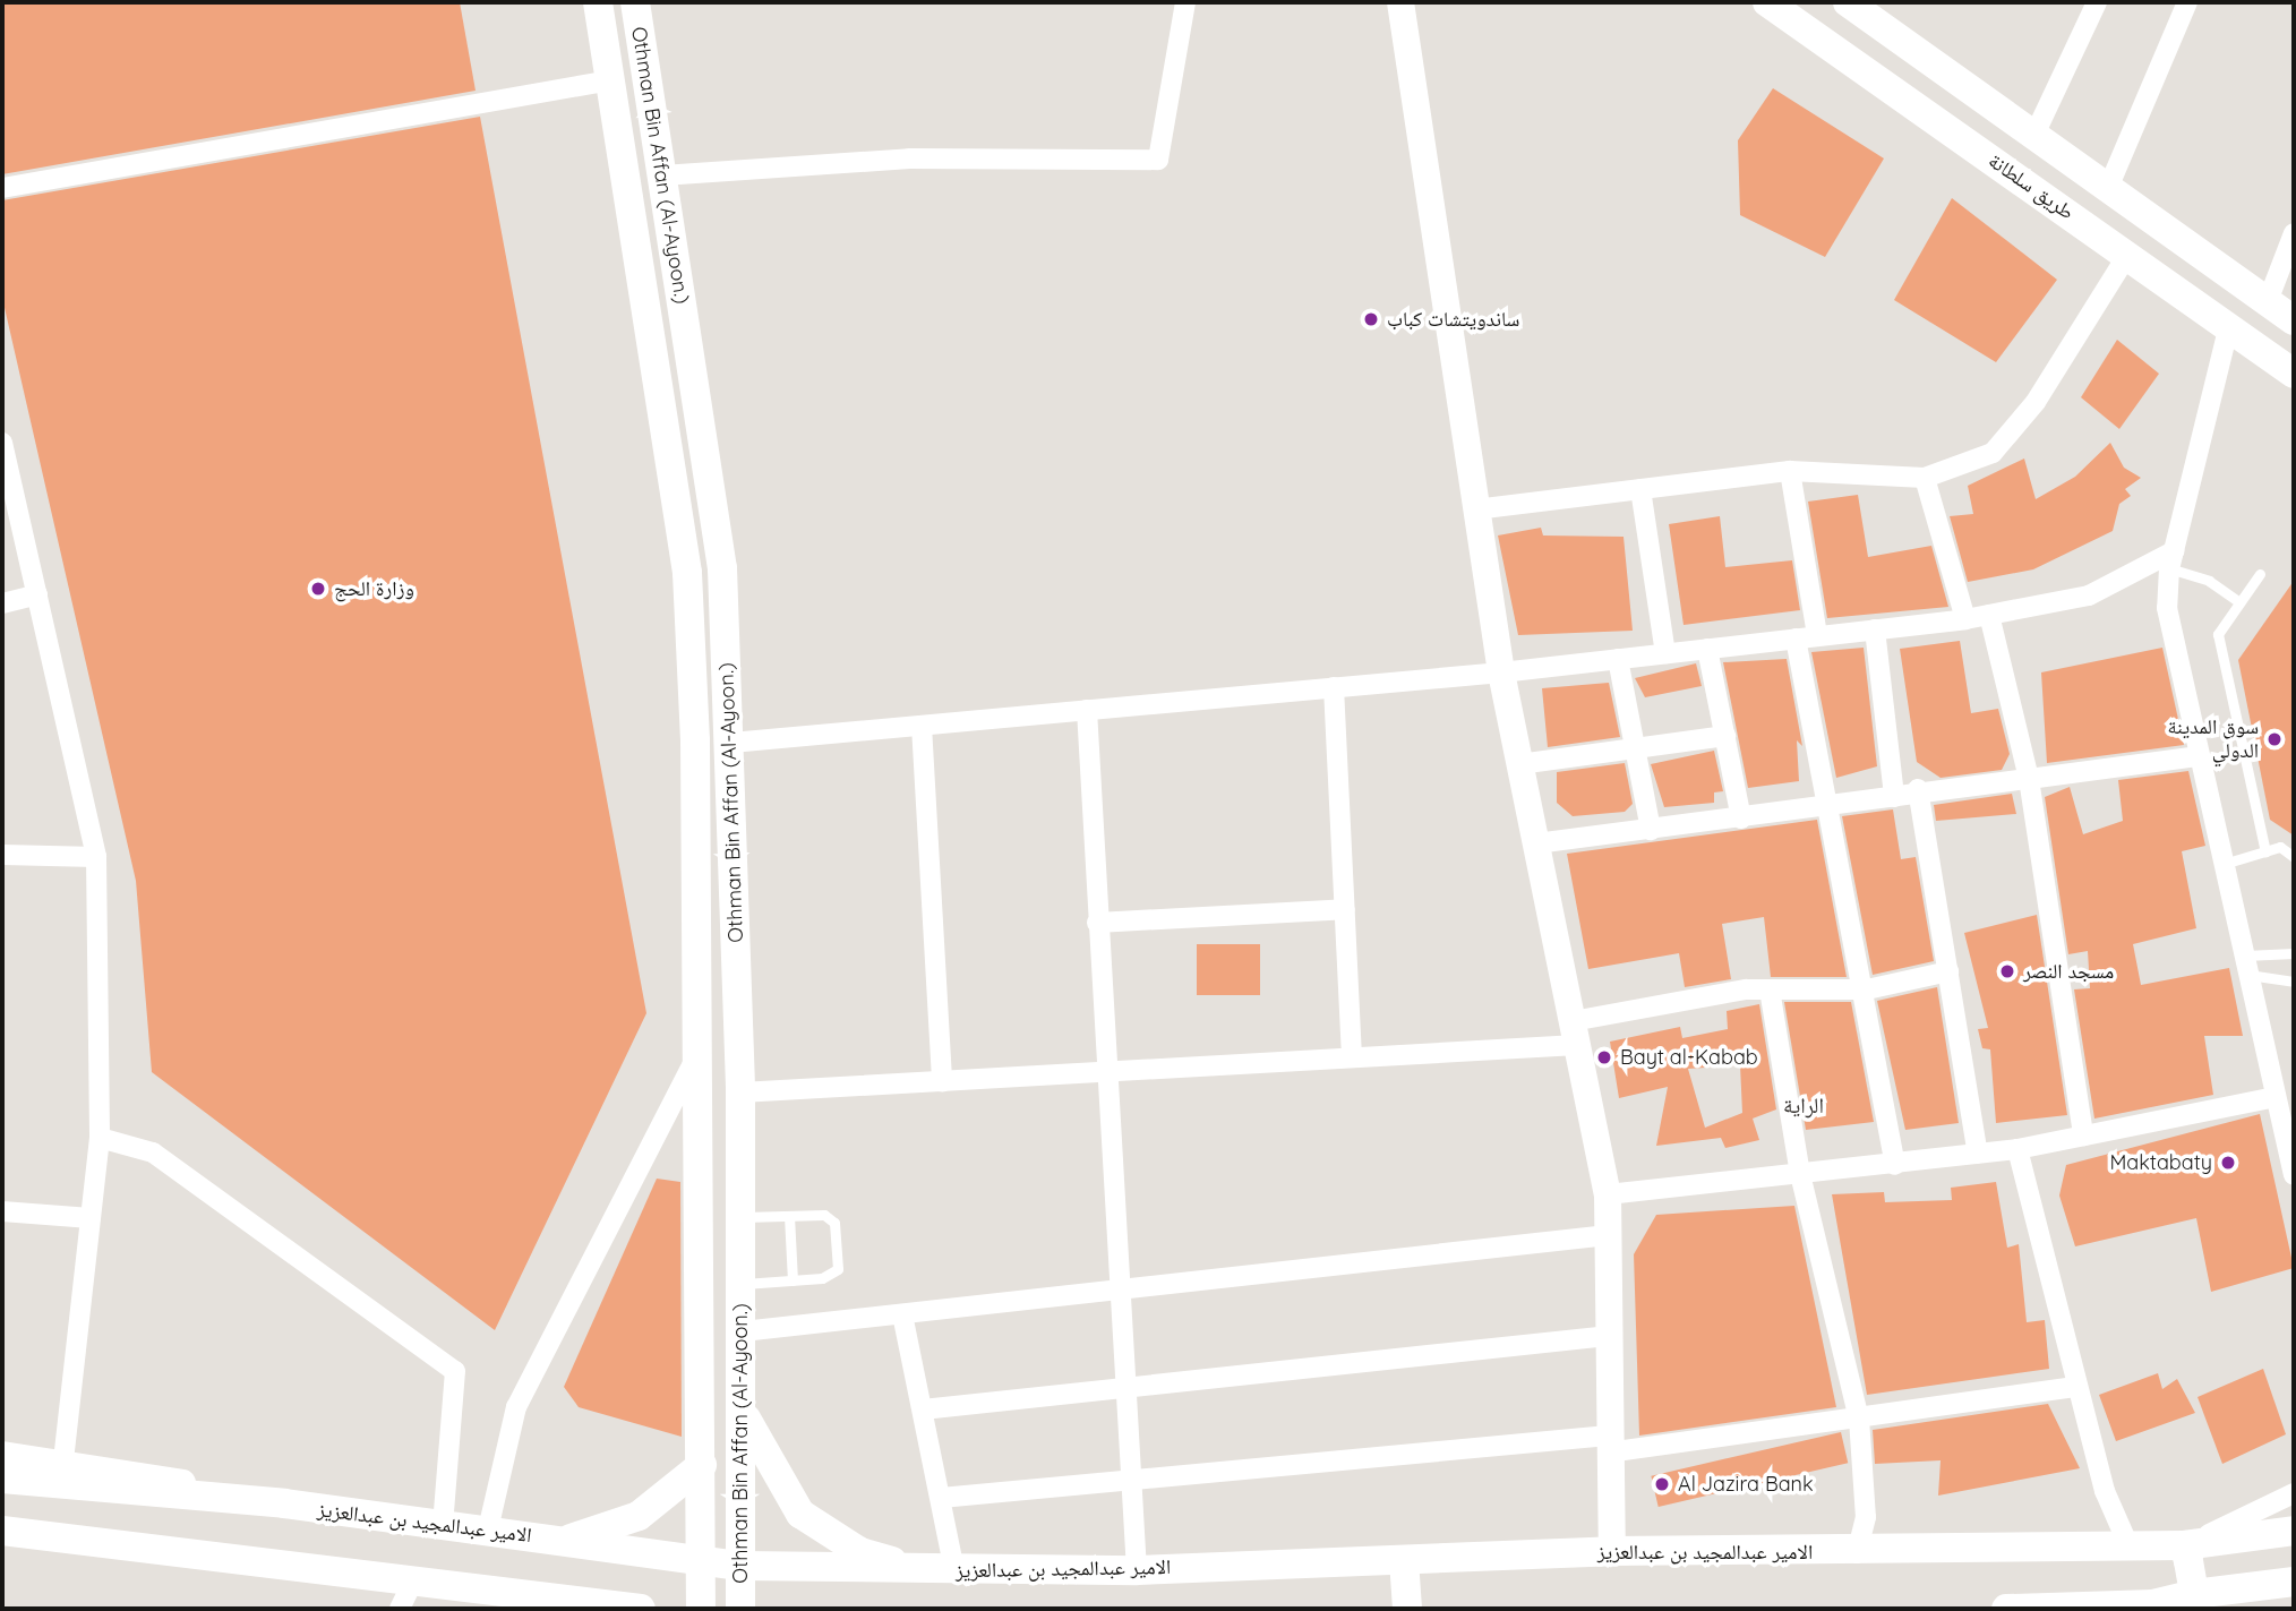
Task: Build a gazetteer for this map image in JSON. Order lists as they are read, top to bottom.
{
  "streets": {
    "main road": ["Othman Bin Affan (Al-Ayoon.)", "طريق سلطانة", "الامير عبدالمجيد بن عبدالعزيز"]
  },
  "crossings": [
    ["Othman Bin Affan (Al-Ayoon.)", "الامير عبدالمجيد بن عبدالعزيز"]
  ],
  "districts": ["الراية"],
  "places": [
    "ساندويتشات كباب",
    "وزارة الحج",
    "سوق المدينة الدولي",
    "مسجد النصر",
    "Bayt al-Kabab",
    "Maktabaty",
    "Al Jazira Bank"
  ]
}
